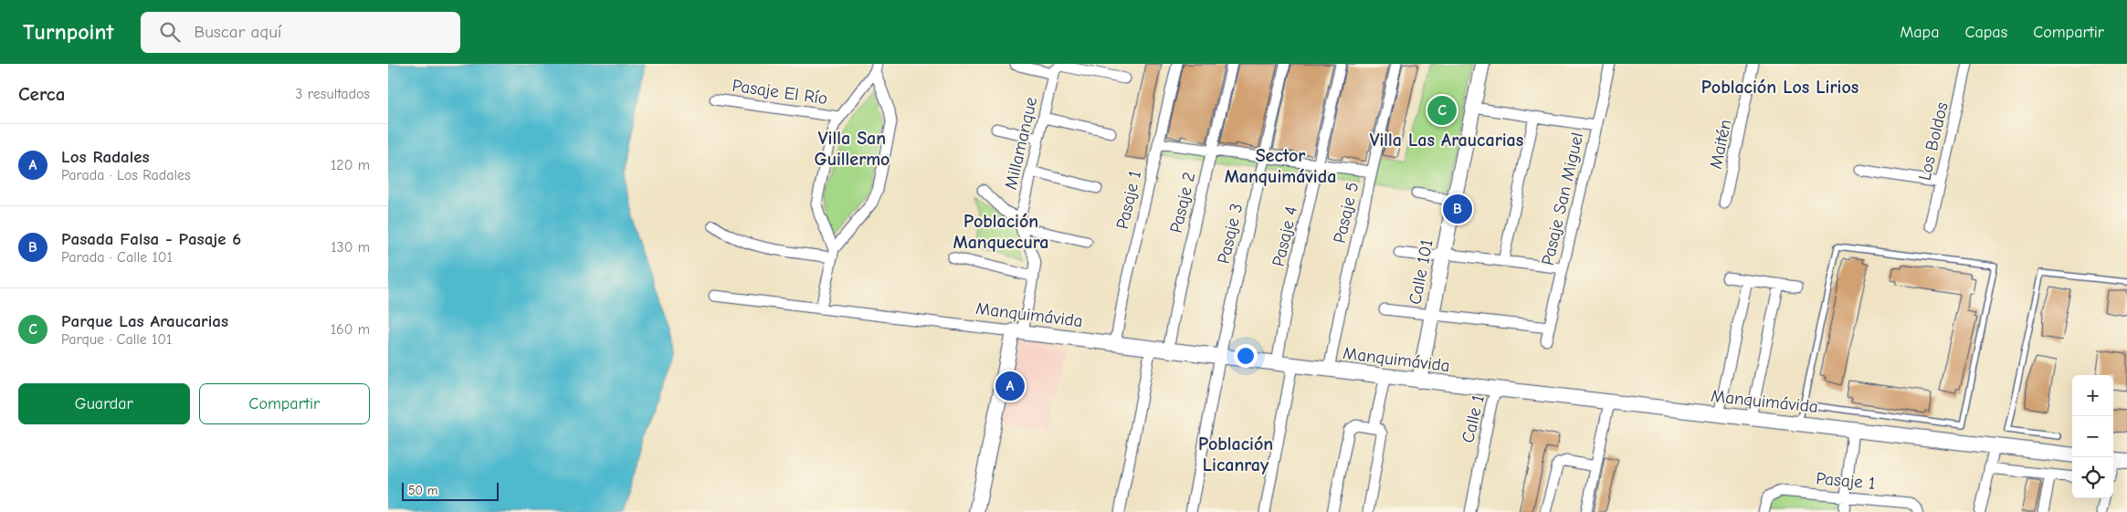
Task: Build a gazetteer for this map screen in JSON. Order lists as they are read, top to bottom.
{
  "streets": {
    "street": [
      "Pasaje El Río",
      "Los Boldos",
      "Millamanque",
      "Maitén",
      "Pasaje San Miguel",
      "Pasaje 1",
      "Pasaje 2",
      "Pasaje 5",
      "Pasaje 3",
      "Pasaje 4",
      "Calle 101",
      "Manquimávida",
      "Calle 1"
    ]
  },
  "crossings": [
    ["Pasaje 1", "Manquimávida"],
    ["Pasaje 2", "Manquimávida"],
    ["Pasaje 5", "Manquimávida"],
    ["Pasaje 3", "Manquimávida"],
    ["Pasaje 4", "Manquimávida"],
    ["Calle 101", "Manquimávida"],
    ["Manquimávida", "Calle 1"]
  ],
  "districts": [
    "Población Los Lirios",
    "Villa San Guillermo",
    "Villa Las Araucarias",
    "Sector Manquimávida",
    "Población Manquecura",
    "Población Licanray"
  ],
  "scale_bar": "50 m",
  "page": {
    "header": "Turnpoint",
    "search": "Buscar aquí",
    "nav": ["Mapa", "Capas", "Compartir"],
    "heading": ["Cerca", "3 resultados"],
    "pins": ["C", "B", "A"],
    "list": [
      {
        "mark": "A",
        "name": "Los Radales",
        "note": "Parada · Los Radales",
        "value": "120 m"
      },
      {
        "mark": "B",
        "name": "Pasada Falsa - Pasaje 6",
        "note": "Parada · Calle 101",
        "value": "130 m"
      },
      {
        "mark": "C",
        "name": "Parque Las Araucarias",
        "note": "Parque · Calle 101",
        "value": "160 m"
      }
    ],
    "buttons": ["Guardar", "Compartir"],
    "map_buttons": ["+", "−"],
    "scale": "50 m"
  }
}
